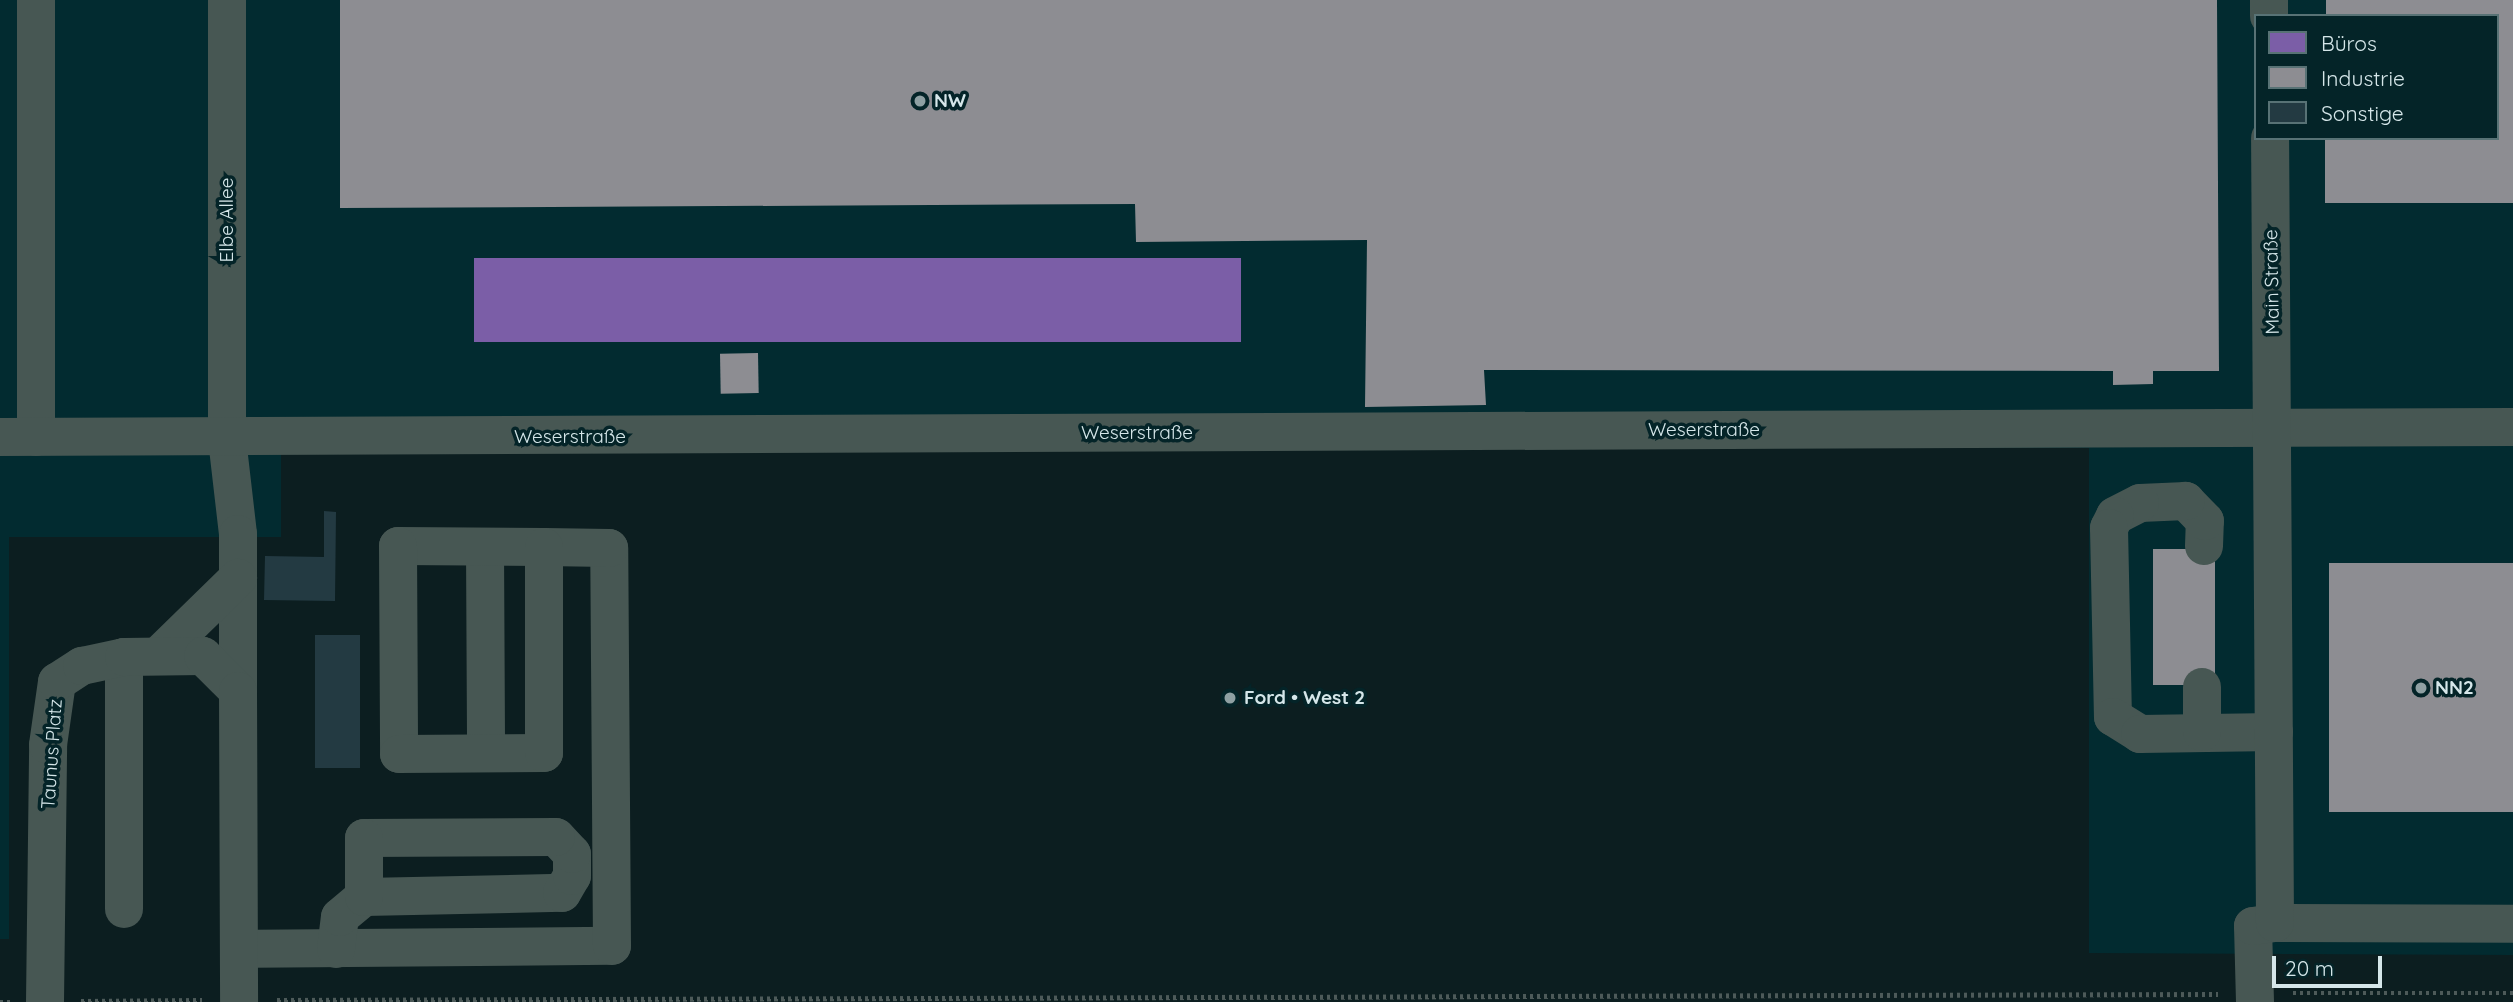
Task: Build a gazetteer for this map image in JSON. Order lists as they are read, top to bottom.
{
  "streets": {
    "street": [
      "Elbe Allee",
      "Main Straße",
      "Weserstraße",
      "Taunus Platz"
    ]
  },
  "crossings": [
    ["Elbe Allee", "Weserstraße"],
    ["Elbe Allee", "Taunus Platz"],
    ["Main Straße", "Weserstraße"]
  ],
  "places": ["NW", "NN2", "Ford • West 2"],
  "legend": ["Büros", "Industrie", "Sonstige"],
  "scale_bar": "20 m"
}
